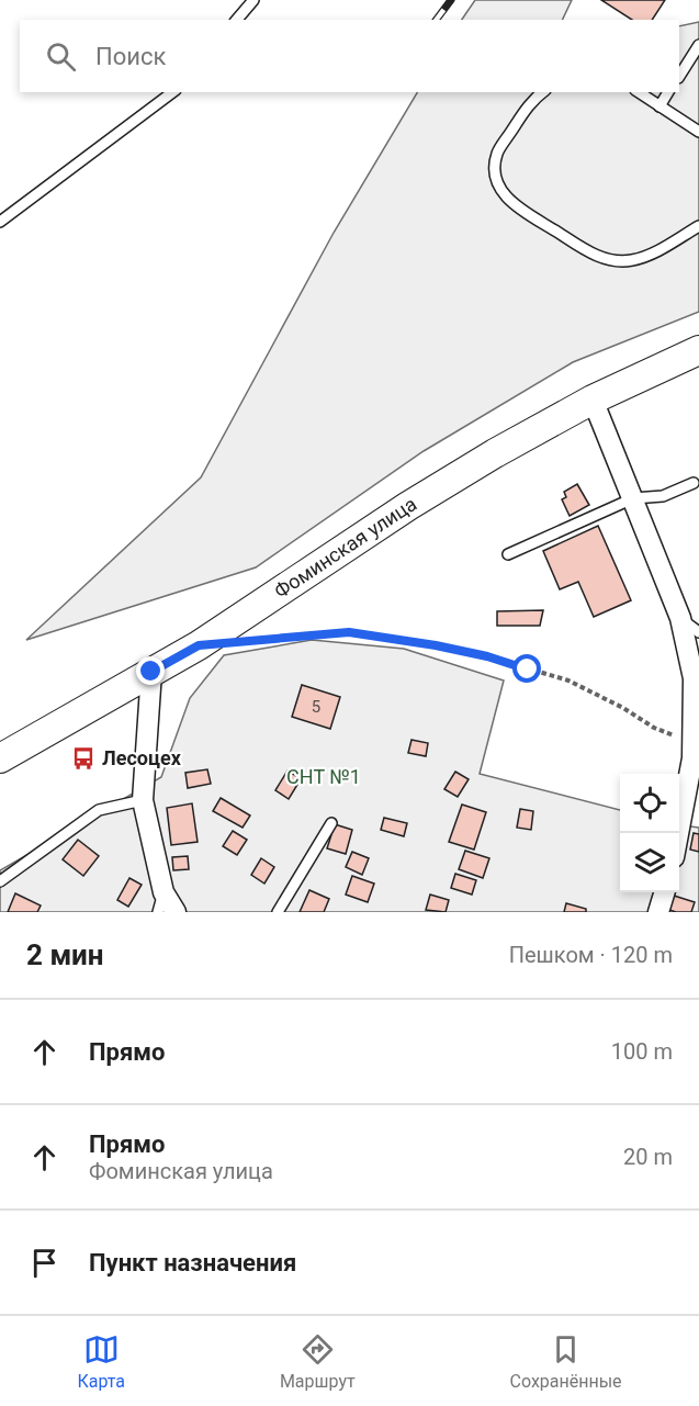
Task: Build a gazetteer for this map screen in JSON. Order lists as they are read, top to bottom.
{
  "streets": {
    "street": ["Фоминская улица"]
  },
  "parks": ["СНТ №1"],
  "places": {
    "bus stop": ["Лесоцех"]
  },
  "house_numbers": ["5"],
  "page": {
    "search": "Поиск",
    "heading": ["2 мин", "Пешком · 120 m"],
    "list": [
      ["Прямо", "100 m"],
      ["Прямо", "Фоминская улица", "20 m"],
      "Пункт назначения"
    ],
    "nav": ["Карта", "Маршрут", "Сохранённые"]
  }
}
